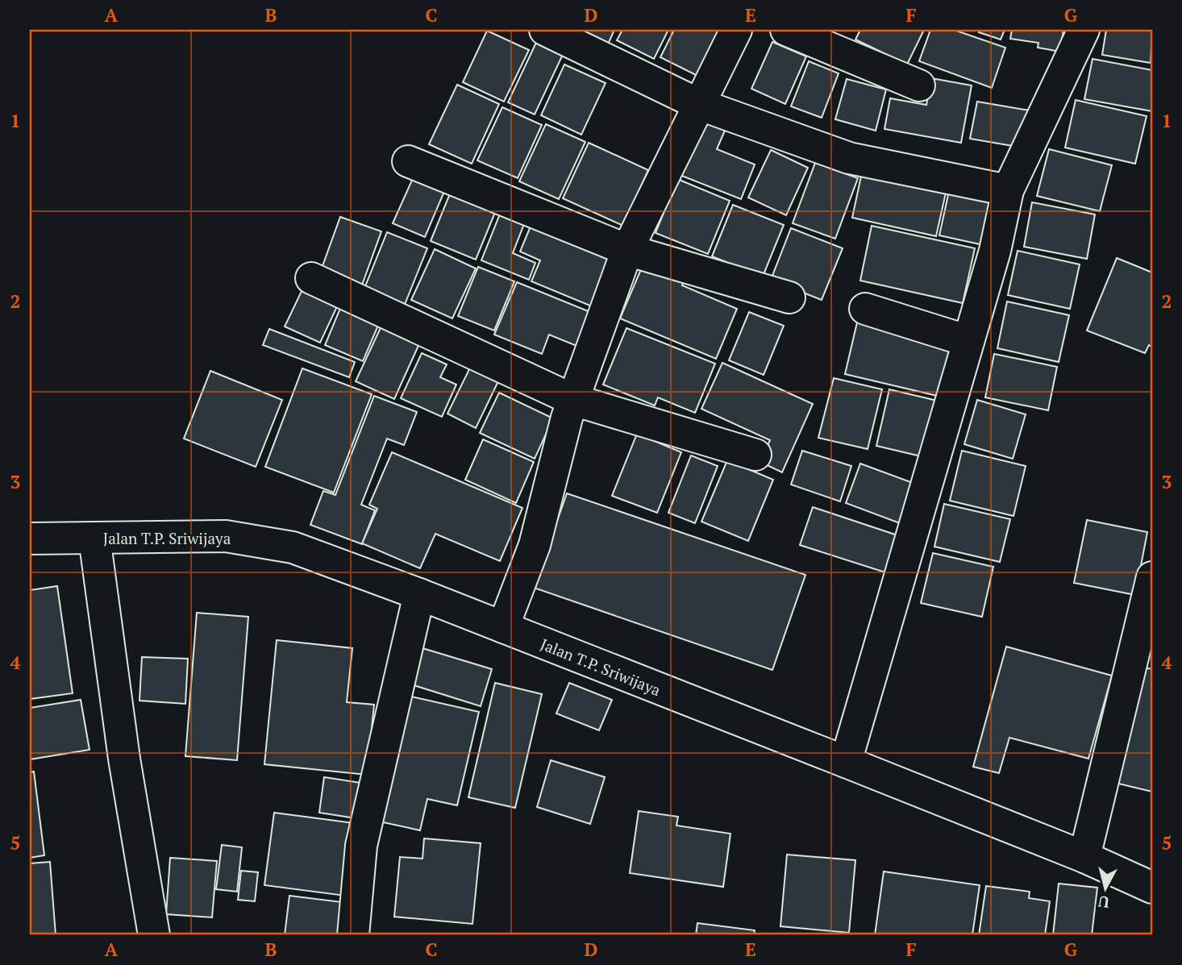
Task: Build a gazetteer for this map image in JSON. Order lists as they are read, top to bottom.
{
  "streets": {
    "street": ["Jalan T.P. Sriwijaya"]
  },
  "north": "bottom",
  "grid": {
    "columns": [
      "A",
      "B",
      "C",
      "D",
      "E",
      "F",
      "G"
    ],
    "rows": [
      "1",
      "2",
      "3",
      "4",
      "5"
    ]
  }
}
